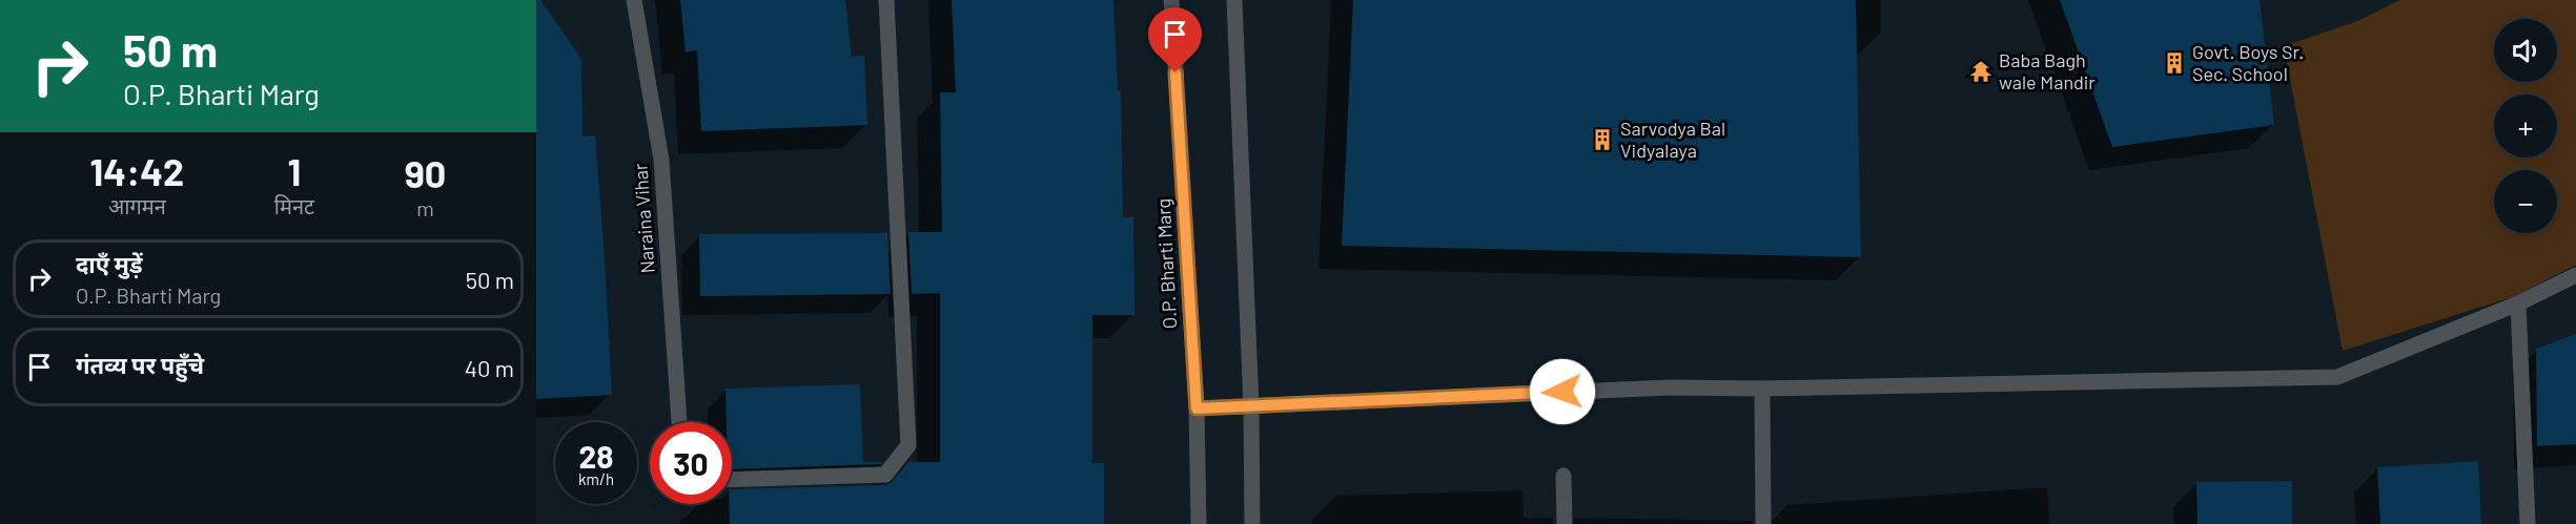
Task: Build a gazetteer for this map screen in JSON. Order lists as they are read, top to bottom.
{
  "streets": {
    "street": ["Naraina Vihar", "O.P. Bharti Marg"]
  },
  "places": {
    "building": ["Govt. Boys Sr. Sec. School", "Sarvodya Bal Vidyalaya"],
    "temple": ["Baba Bagh wale Mandir"]
  },
  "page": {
    "turn": ["50 m", "O.P. Bharti Marg"],
    "map_buttons": ["+", "−"],
    "eta": [
      "14:42",
      "आगमन",
      "1",
      "मिनट",
      "90",
      "m"
    ],
    "list": [
      {
        "name": "दाएँ मुड़ें",
        "note": "O.P. Bharti Marg",
        "value": "50 m"
      },
      {
        "name": "गंतव्य पर पहुँचे",
        "value": "40 m"
      }
    ],
    "speed": "28 km/h",
    "limit": "30"
  }
}
